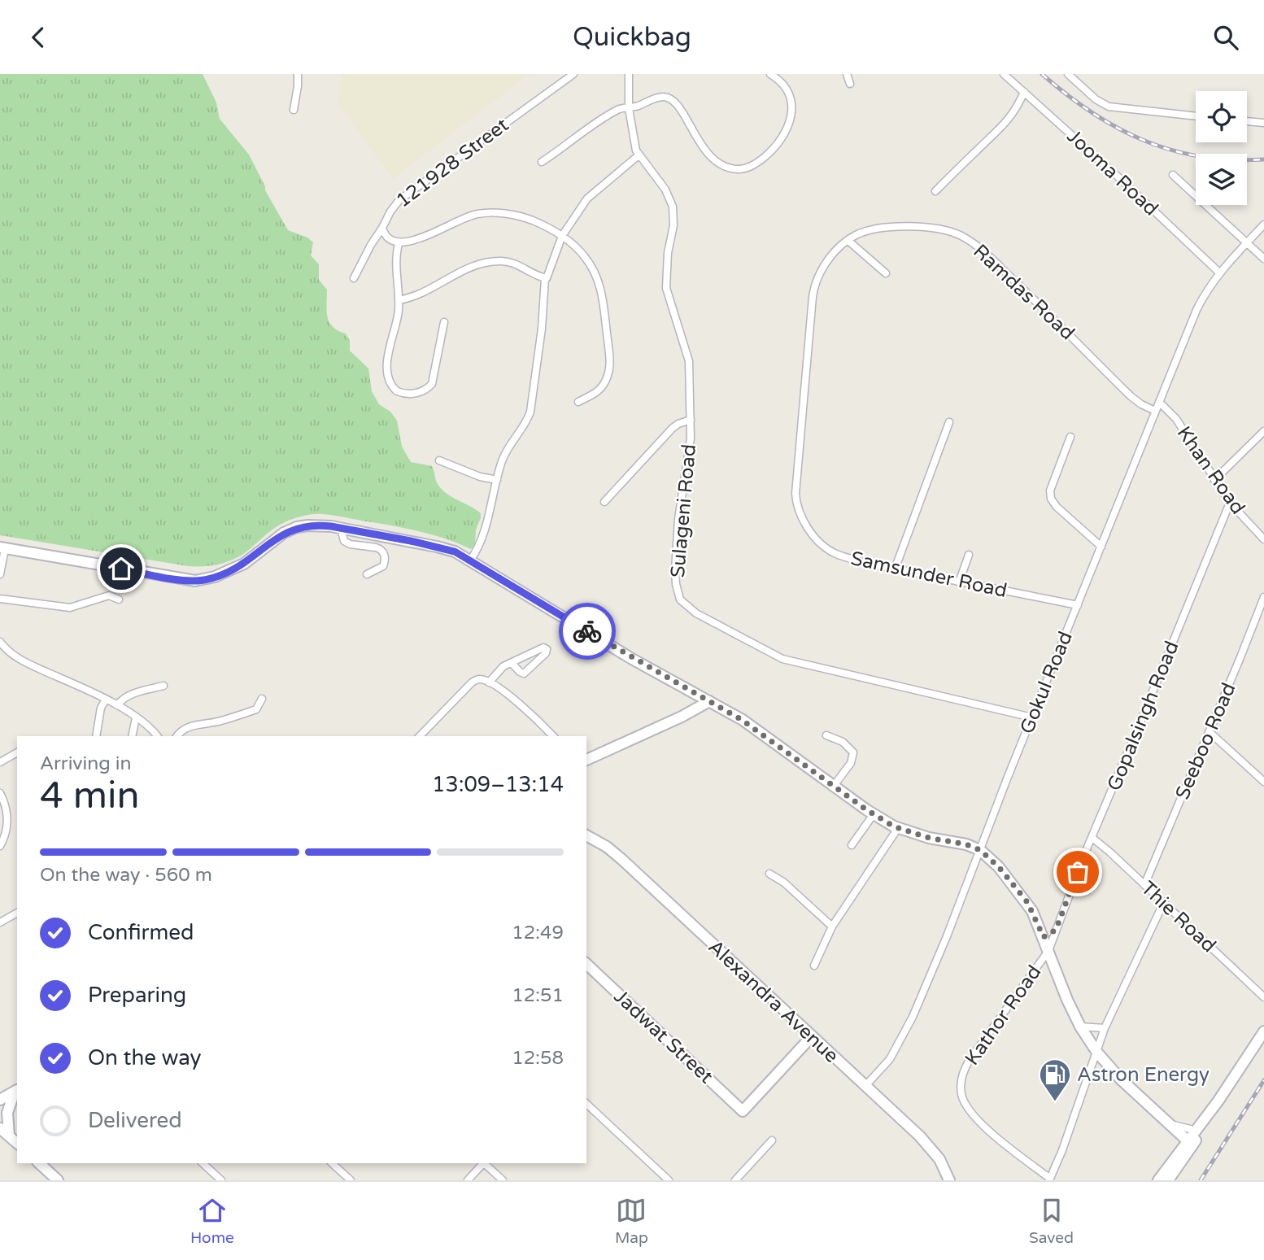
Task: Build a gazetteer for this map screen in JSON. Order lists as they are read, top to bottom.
{
  "streets": {
    "street": [
      "121928 Street",
      "Jooma Road",
      "Ramdas Road",
      "Khan Road",
      "Sulageni Road",
      "Samsunder Road",
      "Gokul Road",
      "Gopalsingh Road",
      "Seeboo Road",
      "Thie Road",
      "Alexandra Avenue",
      "Kathor Road",
      "Jadwat Street"
    ]
  },
  "crossings": [
    ["Jooma Road", "Gokul Road"],
    ["Ramdas Road", "Samsunder Road"],
    ["Ramdas Road", "Gokul Road"],
    ["Khan Road", "Gokul Road"],
    ["Khan Road", "Gopalsingh Road"],
    ["Sulageni Road", "Gokul Road"],
    ["Samsunder Road", "Gokul Road"],
    ["Gokul Road", "Alexandra Avenue"],
    ["Gopalsingh Road", "Thie Road"],
    ["Gopalsingh Road", "Kathor Road"],
    ["Seeboo Road", "Thie Road"],
    ["Alexandra Avenue", "Jadwat Street"]
  ],
  "places": {
    "fuel station": ["Astron Energy"]
  },
  "page": {
    "header": "Quickbag",
    "heading": ["4 min", "Arriving in", "13:09–13:14"],
    "bar": "On the way · 560 m",
    "list": [
      ["Confirmed", "12:49"],
      ["Preparing", "12:51"],
      ["On the way", "12:58"],
      "Delivered"
    ],
    "tabs": ["Home", "Map", "Saved"]
  }
}
